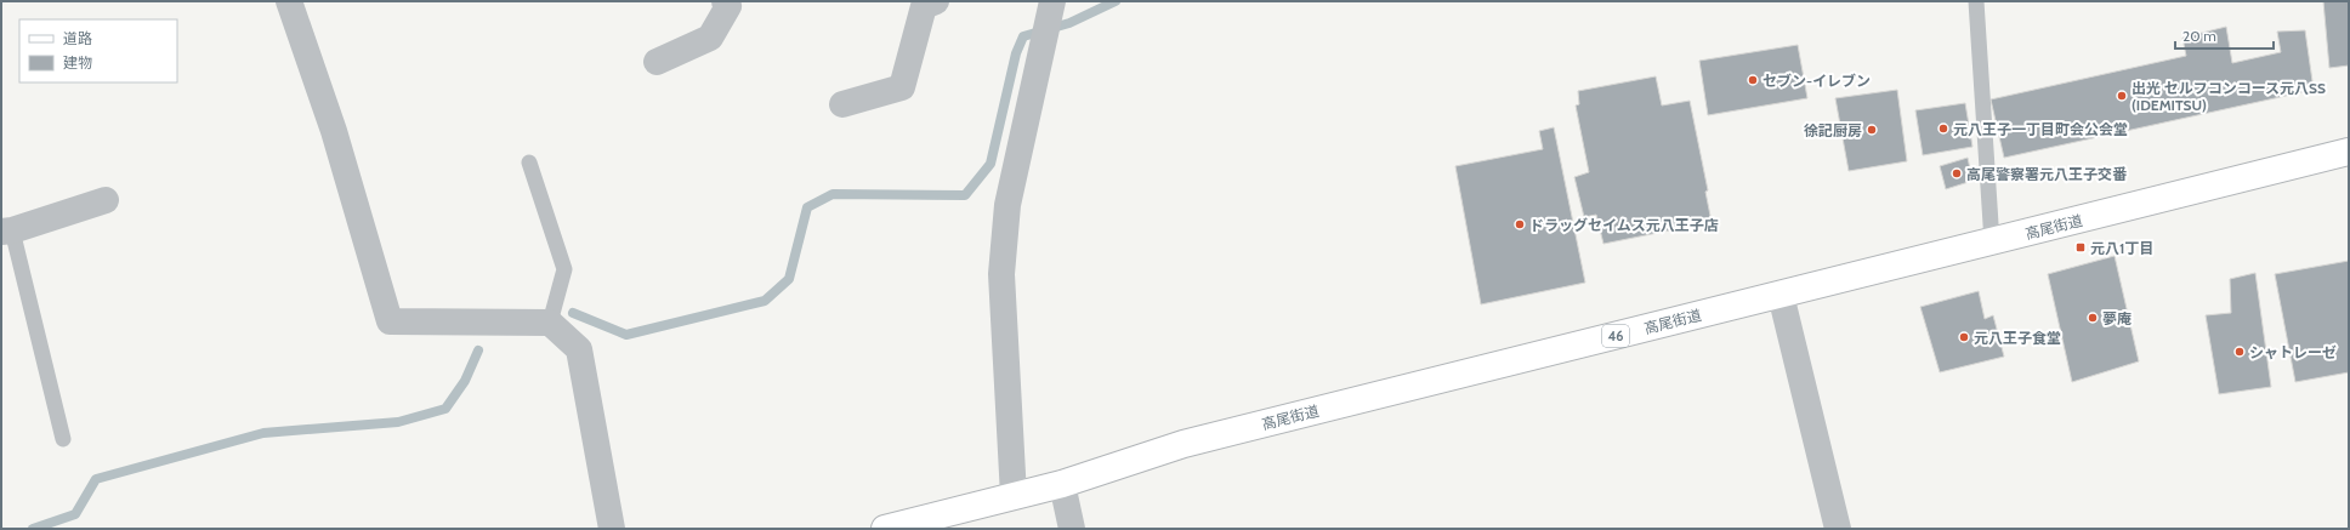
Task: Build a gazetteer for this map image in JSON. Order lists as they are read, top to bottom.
{
  "streets": {
    "main road": ["高尾街道", "46"]
  },
  "places": {
    "other": [
      "セブン-イレブン",
      "出光 セルフコンコース元八SS (IDEMITSU)",
      "元八王子一丁目町会公会堂",
      "徐記厨房",
      "高尾警察署元八王子交番",
      "ドラッグセイムス元八王子店",
      "夢庵",
      "元八王子食堂",
      "シャトレーゼ"
    ],
    "transit": ["元八1丁目"]
  },
  "legend": ["道路", "建物"],
  "scale_bar": "20 m"
}
